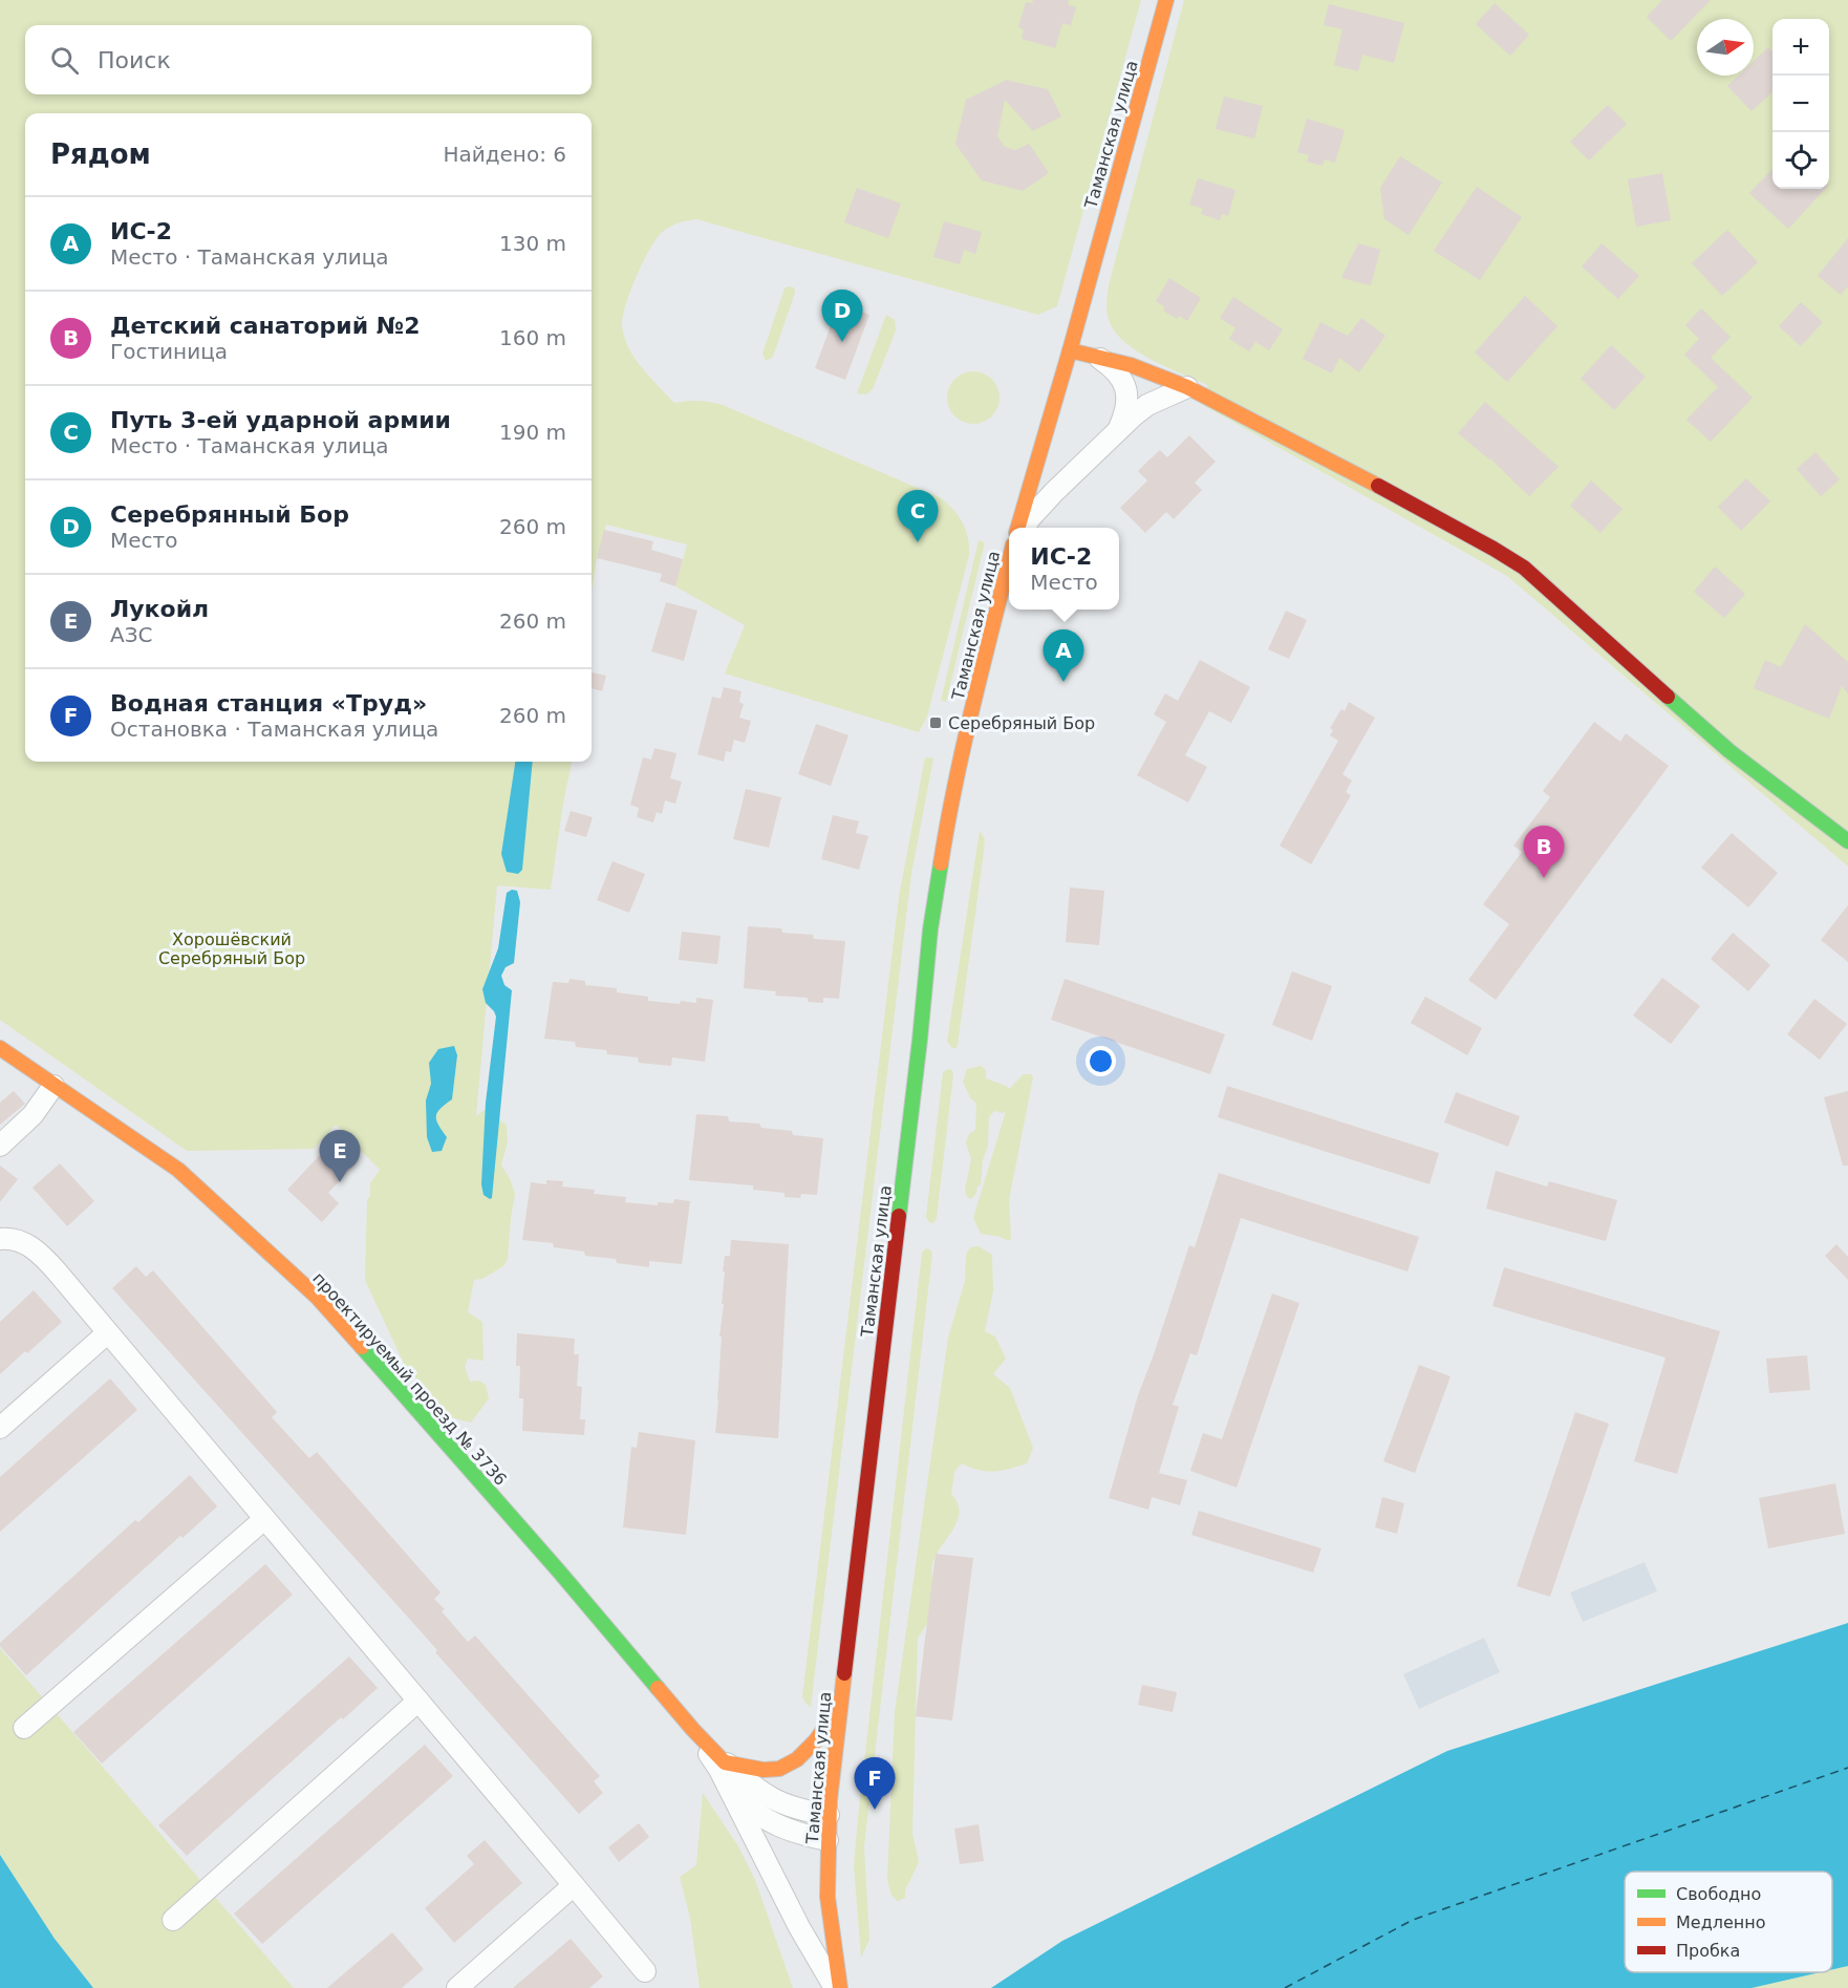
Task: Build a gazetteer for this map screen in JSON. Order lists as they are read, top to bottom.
{
  "streets": {
    "street": ["Таманская улица", "проектируемый проезд № 3736"]
  },
  "parks": ["Хорошёвский Серебряный Бор"],
  "places": {
    "transit": ["Серебряный Бор"]
  },
  "legend": ["Свободно", "Медленно", "Пробка"],
  "north": "right",
  "page": {
    "map_buttons": ["+", "−"],
    "search": "Поиск",
    "heading": ["Рядом", "Найдено: 6"],
    "list": [
      {
        "mark": "A",
        "name": "ИС-2",
        "note": "Место · Таманская улица",
        "value": "130 m"
      },
      {
        "mark": "B",
        "name": "Детский санаторий №2",
        "note": "Гостиница",
        "value": "160 m"
      },
      {
        "mark": "C",
        "name": "Путь 3-ей ударной армии",
        "note": "Место · Таманская улица",
        "value": "190 m"
      },
      {
        "mark": "D",
        "name": "Серебрянный Бор",
        "note": "Место",
        "value": "260 m"
      },
      {
        "mark": "E",
        "name": "Лукойл",
        "note": "АЗС",
        "value": "260 m"
      },
      {
        "mark": "F",
        "name": "Водная станция «Труд»",
        "note": "Остановка · Таманская улица",
        "value": "260 m"
      }
    ],
    "pins": [
      "D",
      "C",
      "A",
      "B",
      "E",
      "F"
    ],
    "popup": ["ИС-2", "Место"]
  }
}
